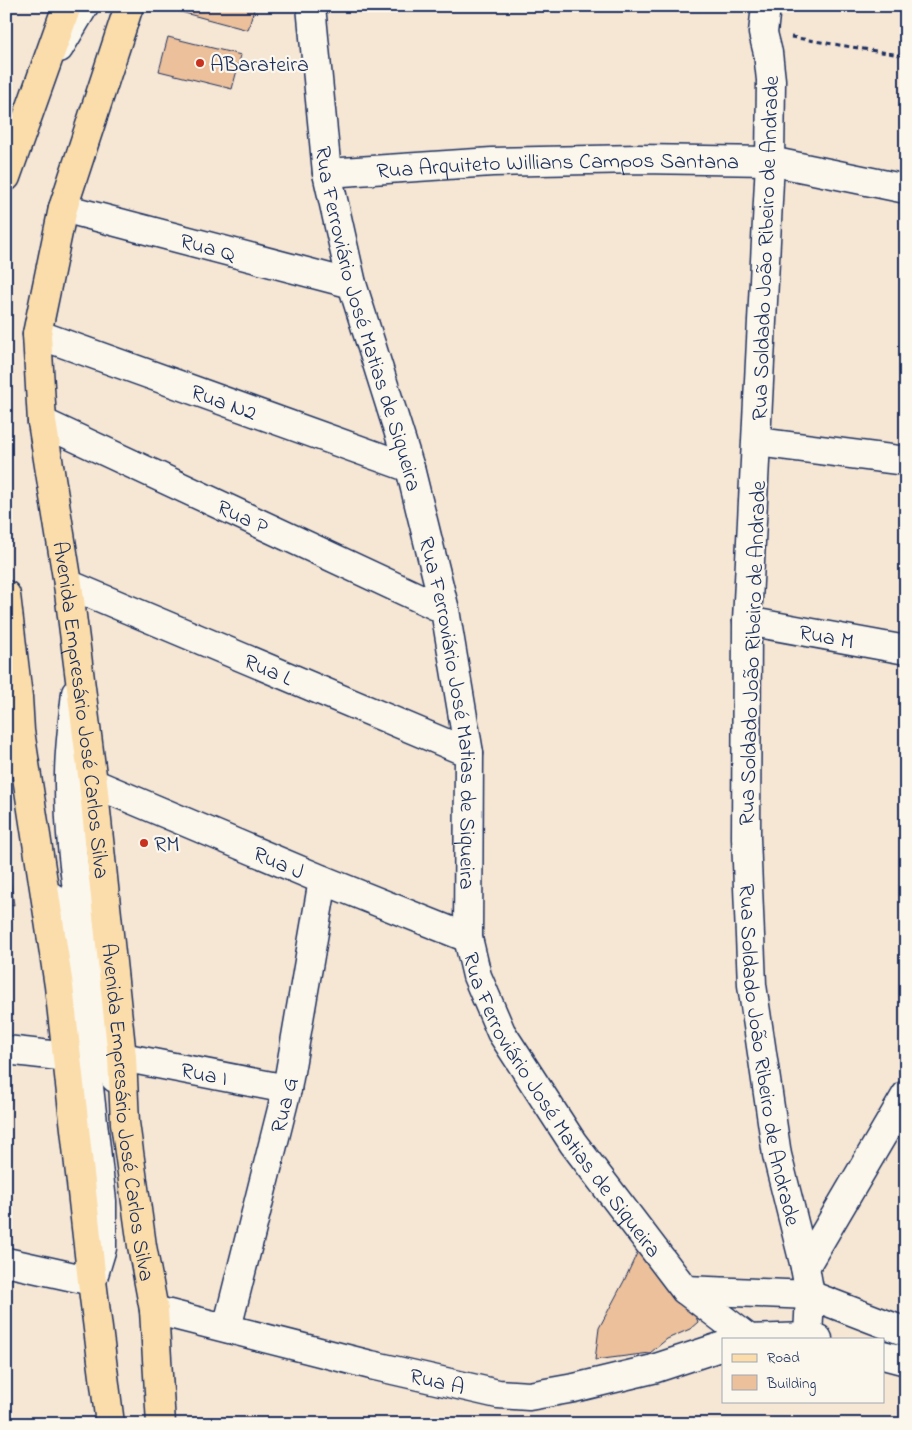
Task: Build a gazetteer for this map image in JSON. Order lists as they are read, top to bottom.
{
  "streets": {
    "main road": ["Avenida Empresário José Carlos Silva"],
    "street": [
      "Rua Arquiteto Willians Campos Santana",
      "Rua Q",
      "Rua Soldado João Ribeiro de Andrade",
      "Rua Ferroviário José Matias de Siqueira",
      "Rua N2",
      "Rua P",
      "Rua M",
      "Rua L",
      "Rua J",
      "Rua I",
      "Rua G",
      "Rua A"
    ]
  },
  "crossings": [
    ["Rua Arquiteto Willians Campos Santana", "Rua Soldado João Ribeiro de Andrade"],
    ["Rua Arquiteto Willians Campos Santana", "Rua Ferroviário José Matias de Siqueira"],
    ["Rua Q", "Rua Ferroviário José Matias de Siqueira"],
    ["Rua Q", "Avenida Empresário José Carlos Silva"],
    ["Rua Soldado João Ribeiro de Andrade", "Rua M"],
    ["Rua Ferroviário José Matias de Siqueira", "Rua N2"],
    ["Rua Ferroviário José Matias de Siqueira", "Rua P"],
    ["Rua Ferroviário José Matias de Siqueira", "Rua L"],
    ["Rua Ferroviário José Matias de Siqueira", "Rua J"],
    ["Rua N2", "Avenida Empresário José Carlos Silva"],
    ["Rua P", "Avenida Empresário José Carlos Silva"],
    ["Rua L", "Avenida Empresário José Carlos Silva"],
    ["Avenida Empresário José Carlos Silva", "Rua J"],
    ["Avenida Empresário José Carlos Silva", "Rua I"],
    ["Avenida Empresário José Carlos Silva", "Rua A"],
    ["Rua J", "Rua G"],
    ["Rua I", "Rua G"],
    ["Rua G", "Rua A"]
  ],
  "places": ["ABarateira", "RM"],
  "legend": ["Road", "Building"]
}
